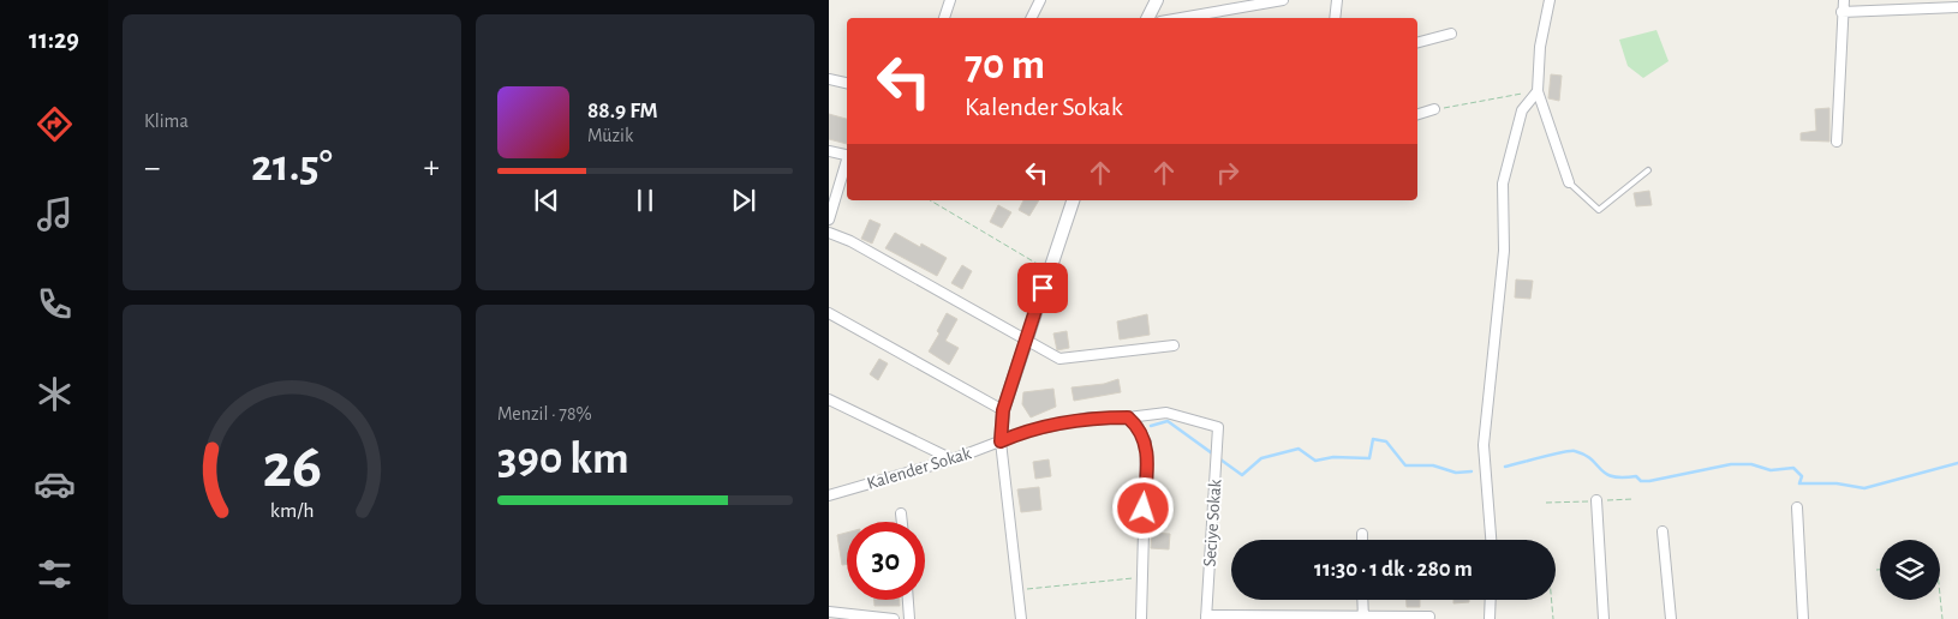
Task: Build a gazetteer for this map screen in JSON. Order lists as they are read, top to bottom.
{
  "streets": {
    "street": ["Kalender Sokak", "Seciye Sokak"]
  },
  "crossings": [
    ["Kalender Sokak", "Seciye Sokak"]
  ],
  "page": {
    "tabs": "11:29",
    "tile": [
      "Klima",
      ["Menzil · 78%", "390 km"]
    ],
    "turn": ["70 m", "Kalender Sokak"],
    "song": ["88.9 FM", "Müzik"],
    "heat": ["−", "21.5°", "+"],
    "limit": "30",
    "trip": "11:30 · 1 dk · 280 m",
    "gauge": ["26", "km/h"]
  }
}
